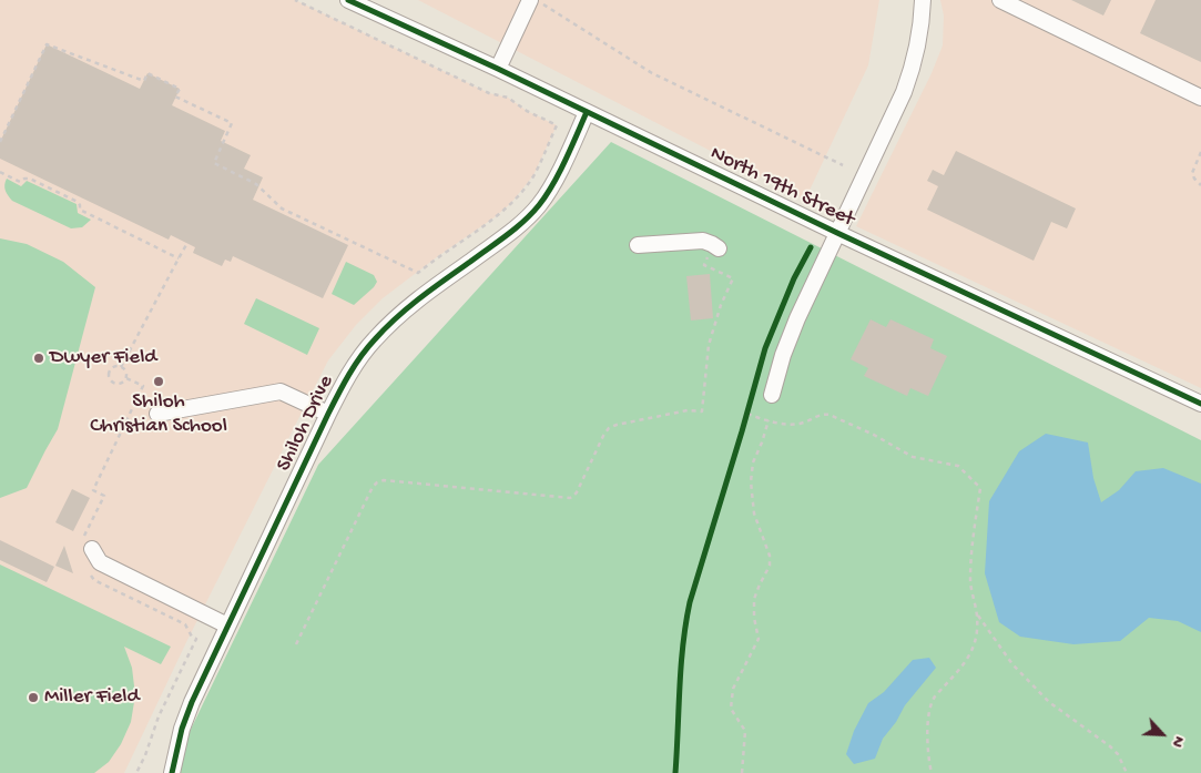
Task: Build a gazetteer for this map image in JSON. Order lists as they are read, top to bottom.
{
  "streets": {
    "street": ["North 19th Street", "Shiloh Drive"]
  },
  "crossings": [
    ["North 19th Street", "Shiloh Drive"]
  ],
  "places": ["Dwyer Field", "Shiloh Christian School", "Miller Field"],
  "north": "bottom right"
}
